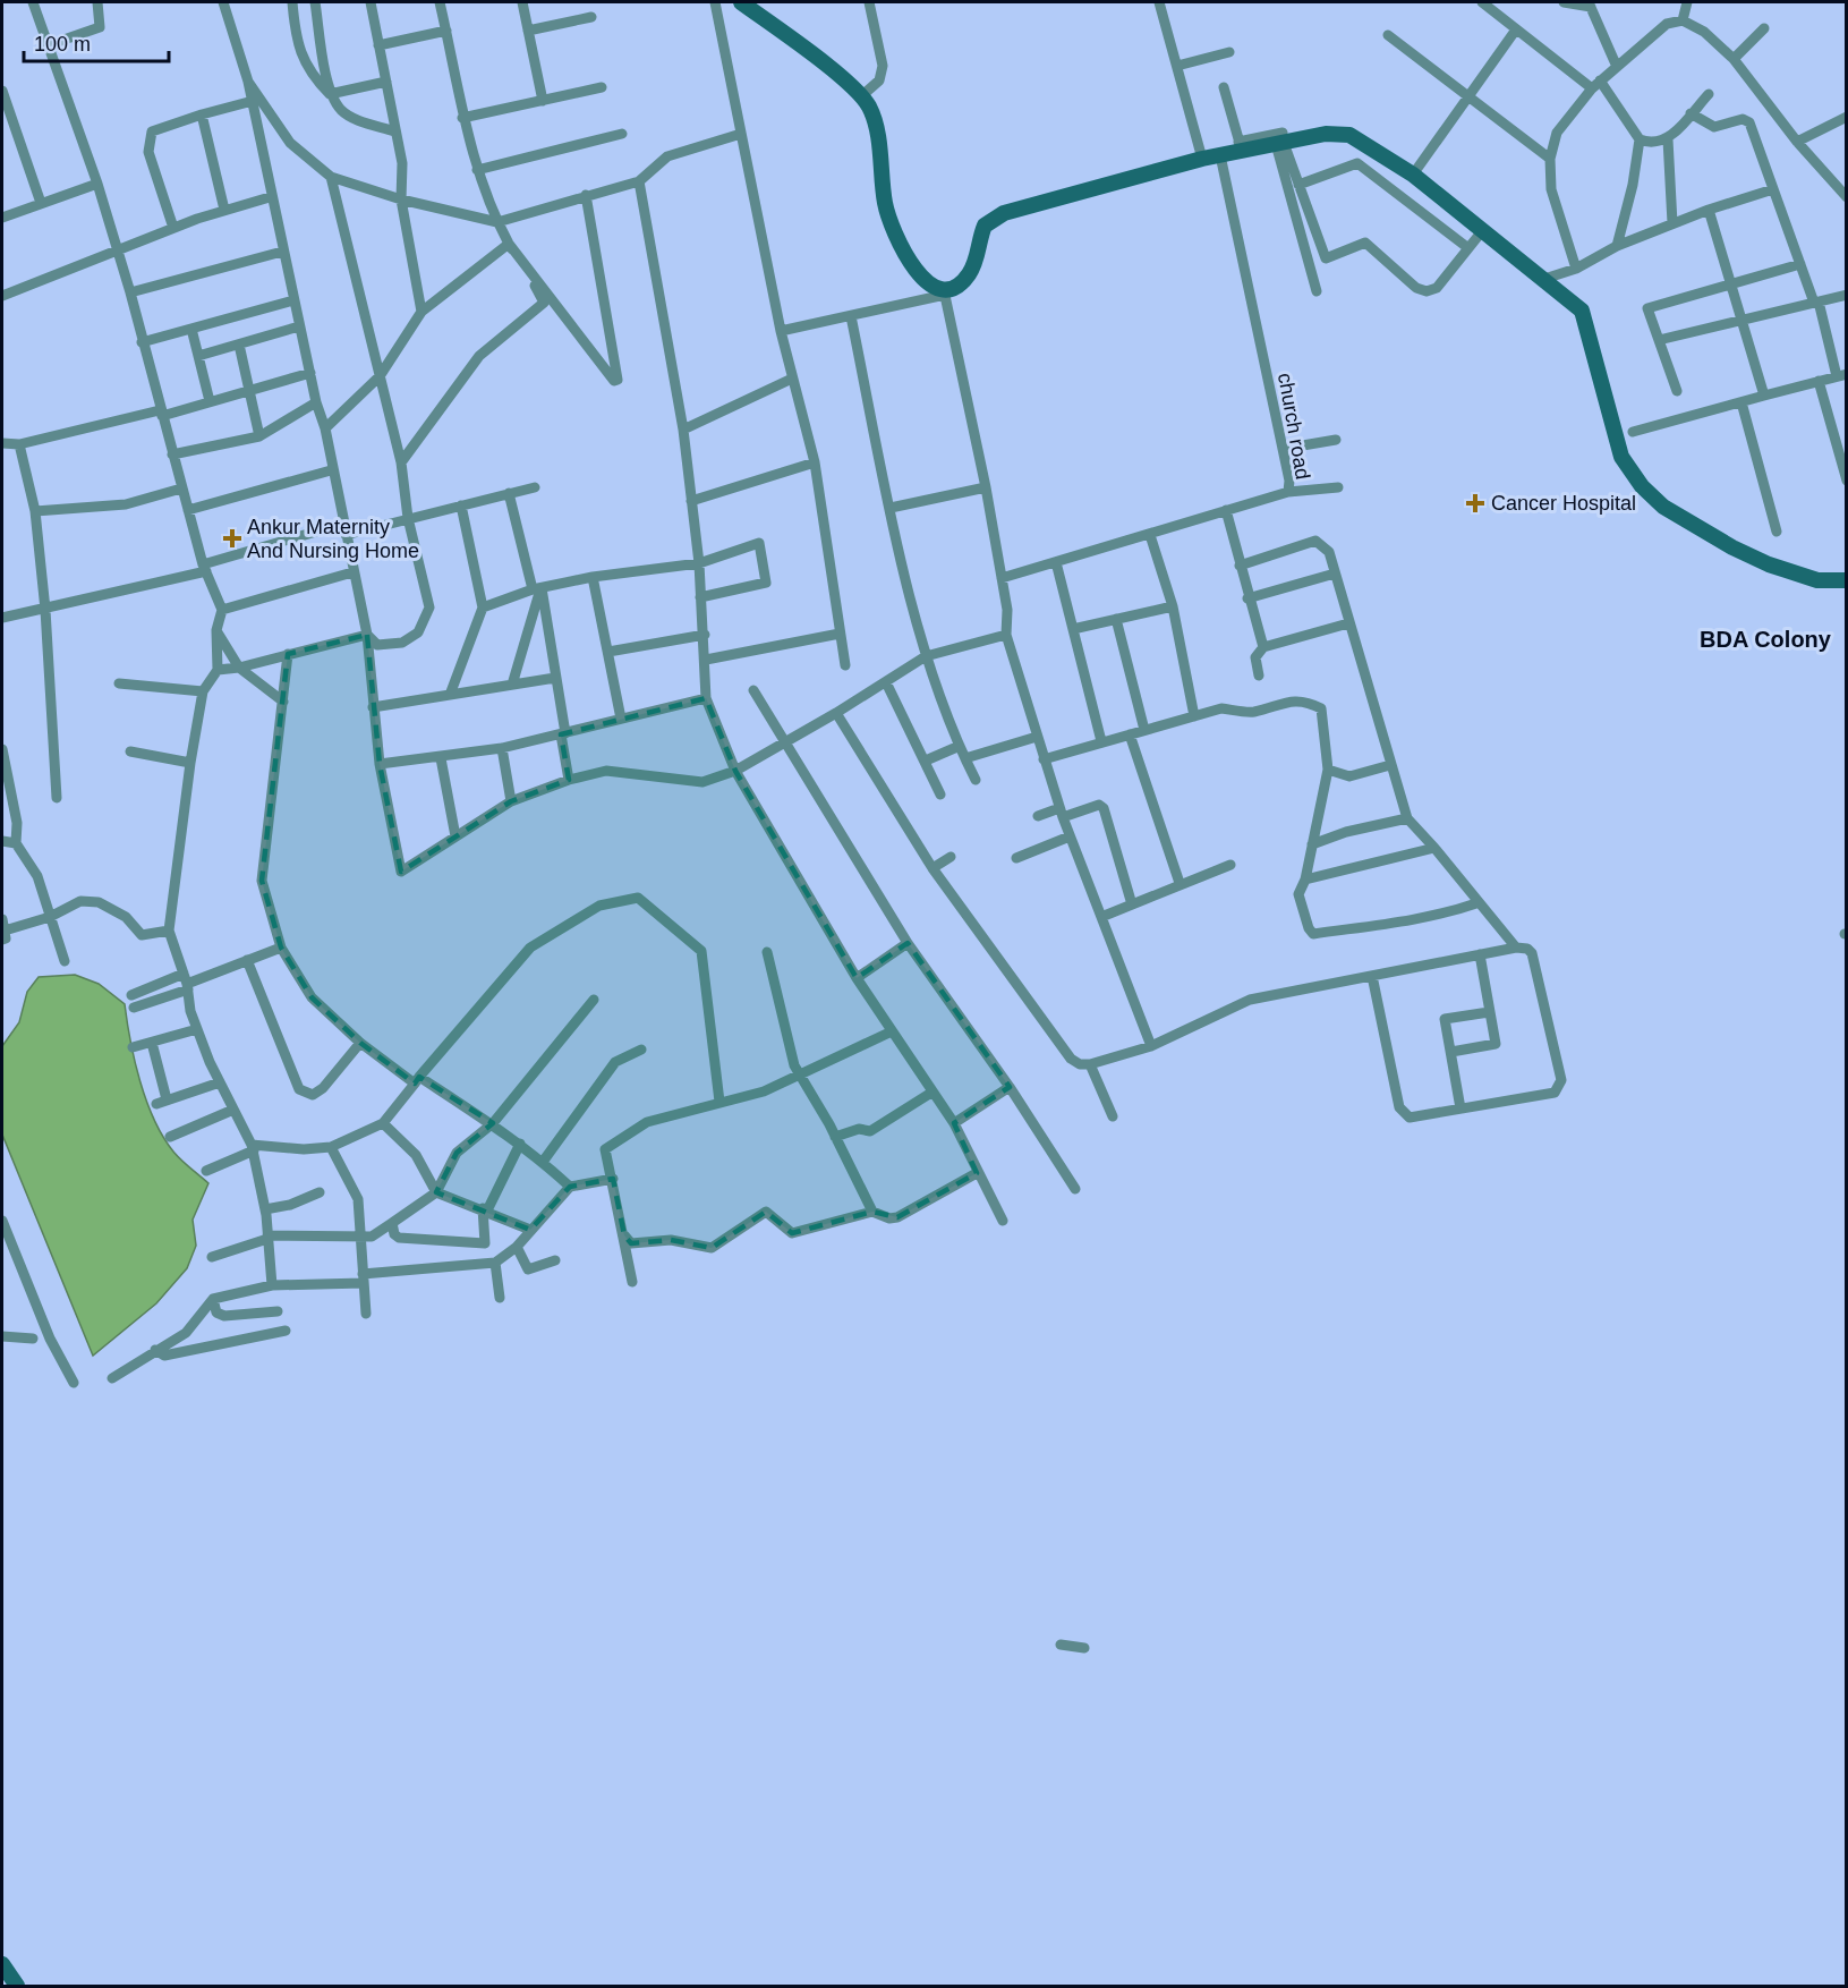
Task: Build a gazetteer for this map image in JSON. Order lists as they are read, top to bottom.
{
  "streets": {
    "street": ["church road"]
  },
  "districts": ["BDA Colony"],
  "places": {
    "health": ["Cancer Hospital", "Ankur Maternity And Nursing Home"]
  },
  "scale_bar": "100 m"
}
